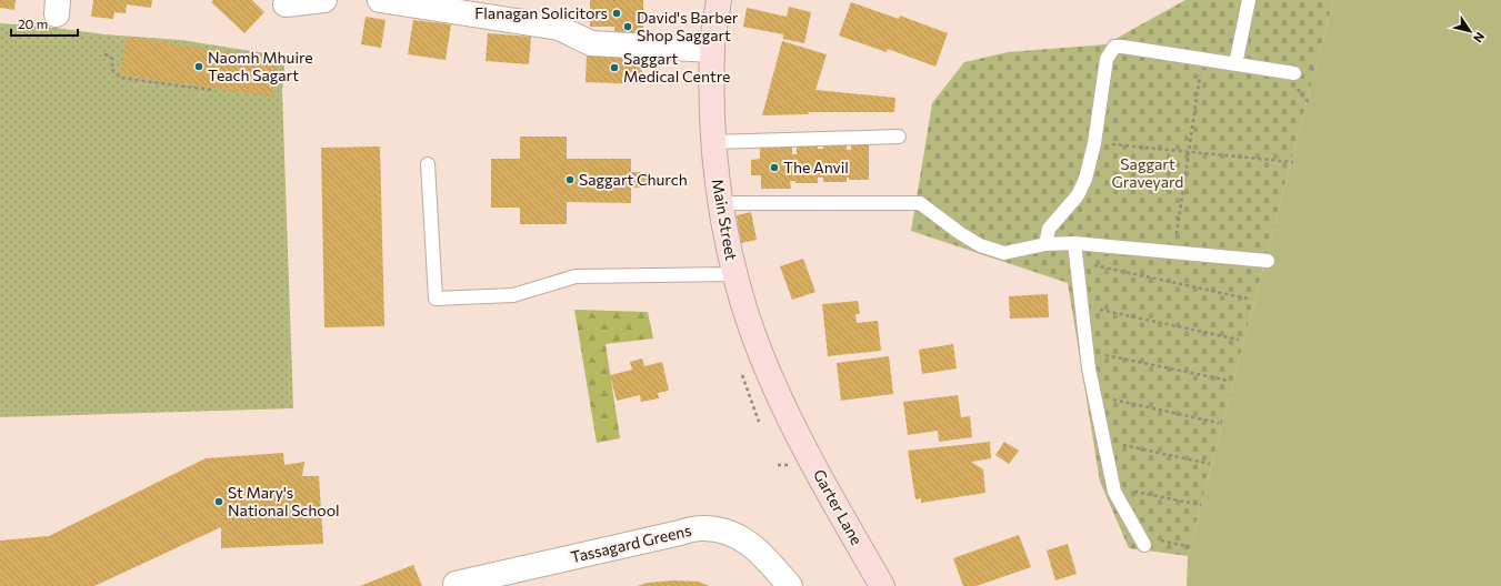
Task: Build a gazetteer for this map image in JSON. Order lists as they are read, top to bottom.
{
  "streets": {
    "street": ["Main Street", "Garter Lane", "Tassagard Greens"]
  },
  "crossings": [
    ["Main Street", "Garter Lane"]
  ],
  "parks": ["Saggart Graveyard"],
  "places": [
    "Flanagan Solicitors",
    "David's Barber Shop Saggart",
    "Naomh Mhuire Teach Sagart",
    "Saggart Medical Centre",
    "The Anvil",
    "Saggart Church",
    "St Mary's National School"
  ],
  "scale_bar": "20 m",
  "north": "bottom right"
}
